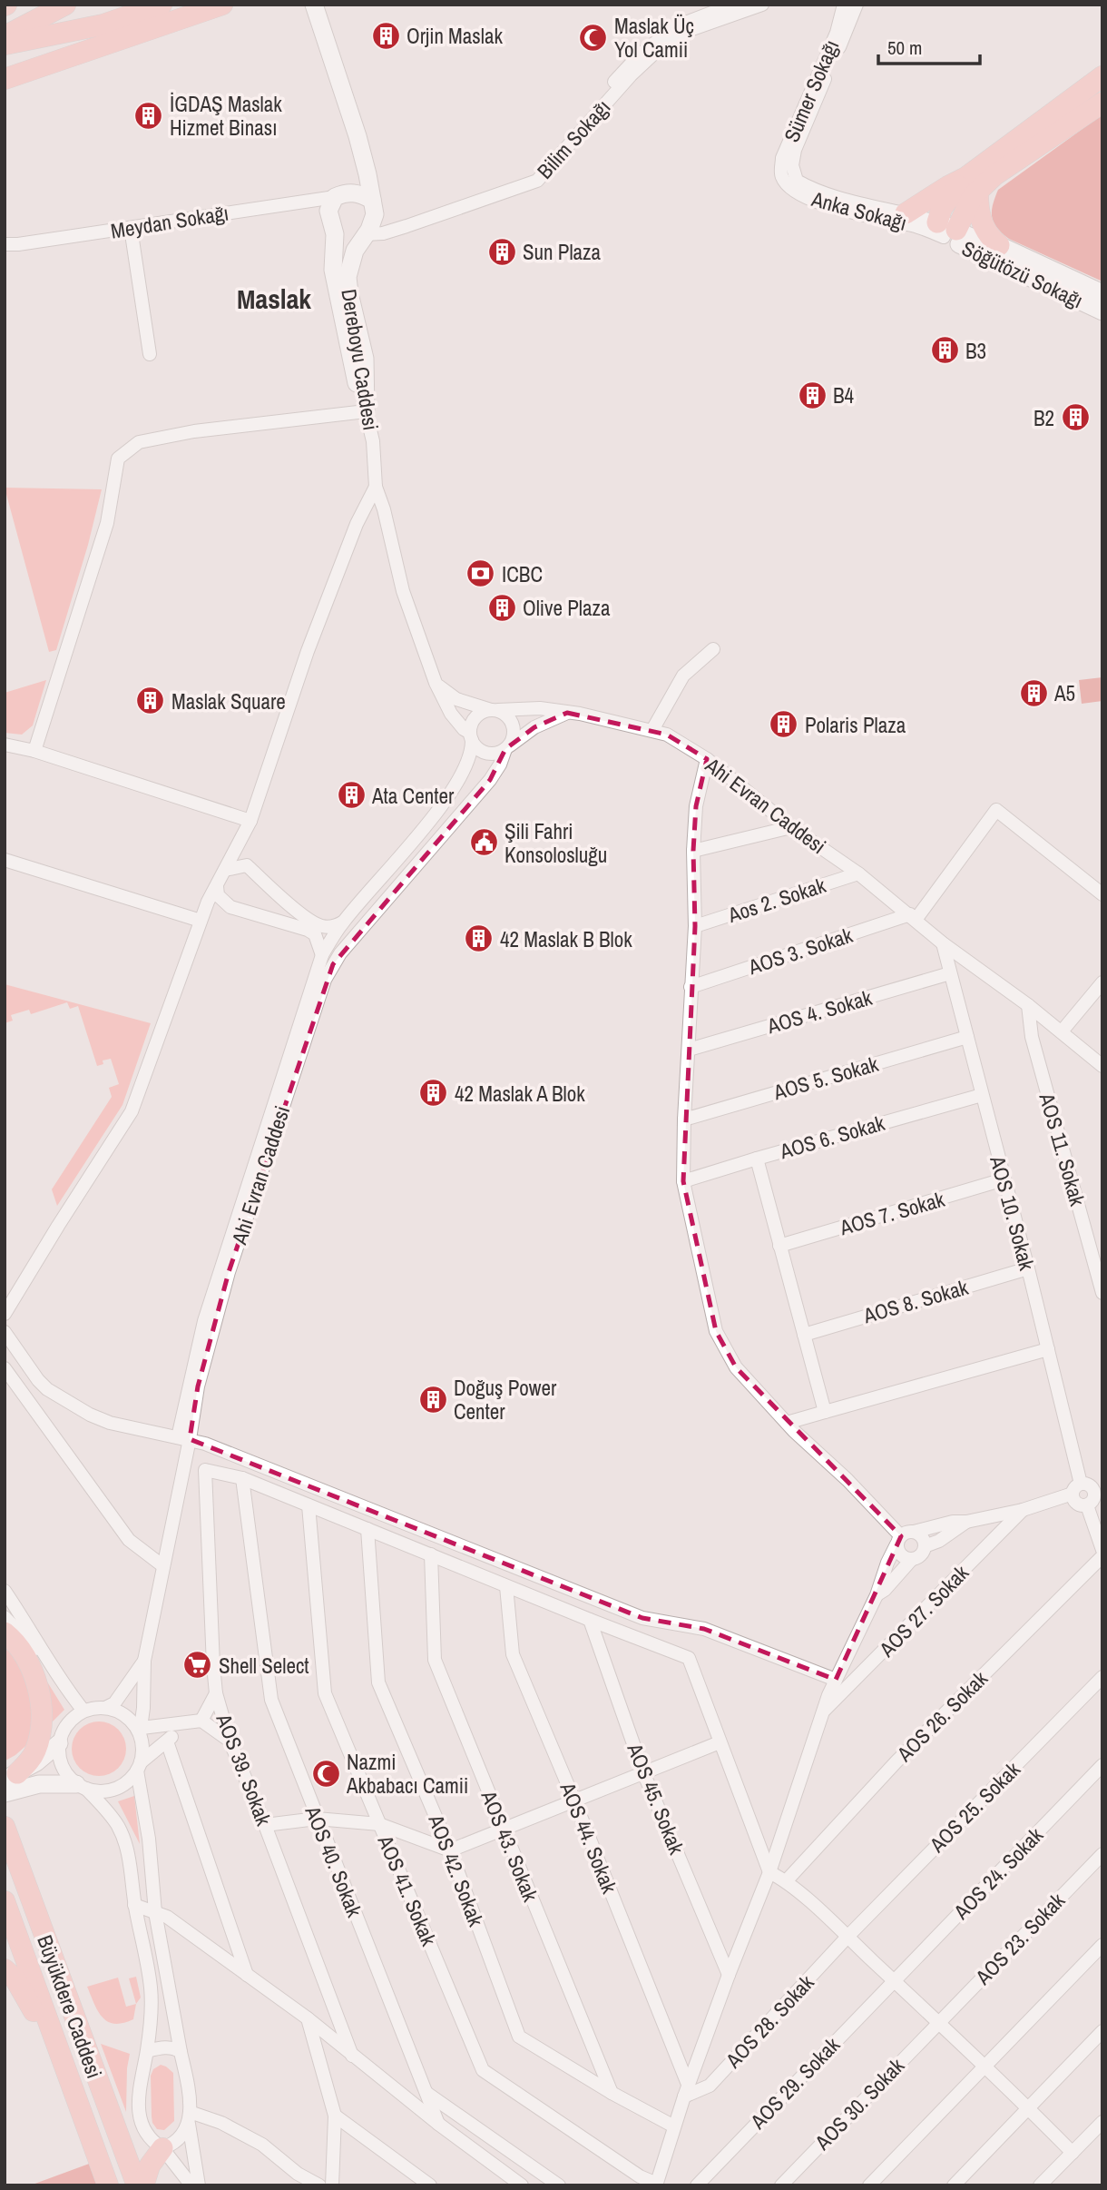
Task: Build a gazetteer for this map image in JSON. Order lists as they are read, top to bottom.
{
  "streets": {
    "main road": ["Büyükdere Caddesi"],
    "street": [
      "Sümer Sokağı",
      "Bilim Sokağı",
      "Anka Sokağı",
      "Meydan Sokağı",
      "Söğütözü Sokağı",
      "Dereboyu Caddesi",
      "Ahi Evran Caddesi",
      "Aos 2. Sokak",
      "AOS 3. Sokak",
      "AOS 4. Sokak",
      "AOS 5. Sokak",
      "AOS 6. Sokak",
      "AOS 11. Sokak",
      "AOS 7. Sokak",
      "AOS 10. Sokak",
      "AOS 8. Sokak",
      "AOS 27. Sokak",
      "AOS 26. Sokak",
      "AOS 39. Sokak",
      "AOS 45. Sokak",
      "AOS 25. Sokak",
      "AOS 44. Sokak",
      "AOS 43. Sokak",
      "AOS 40. Sokak",
      "AOS 42. Sokak",
      "AOS 24. Sokak",
      "AOS 41. Sokak",
      "AOS 23. Sokak",
      "AOS 28. Sokak",
      "AOS 29. Sokak",
      "AOS 30. Sokak"
    ]
  },
  "crossings": [
    ["Sümer Sokağı", "Anka Sokağı"],
    ["Bilim Sokağı", "Meydan Sokağı"],
    ["Bilim Sokağı", "Dereboyu Caddesi"],
    ["Anka Sokağı", "Söğütözü Sokağı"],
    ["Meydan Sokağı", "Dereboyu Caddesi"],
    ["Dereboyu Caddesi", "Ahi Evran Caddesi"],
    ["Ahi Evran Caddesi", "Aos 2. Sokak"],
    ["Ahi Evran Caddesi", "AOS 3. Sokak"],
    ["Ahi Evran Caddesi", "AOS 11. Sokak"],
    ["Ahi Evran Caddesi", "AOS 10. Sokak"],
    ["AOS 4. Sokak", "AOS 10. Sokak"],
    ["AOS 5. Sokak", "AOS 10. Sokak"],
    ["AOS 6. Sokak", "AOS 10. Sokak"],
    ["AOS 7. Sokak", "AOS 10. Sokak"],
    ["AOS 10. Sokak", "AOS 8. Sokak"],
    ["AOS 39. Sokak", "AOS 40. Sokak"],
    ["AOS 25. Sokak", "AOS 28. Sokak"],
    ["AOS 44. Sokak", "AOS 28. Sokak"],
    ["AOS 43. Sokak", "AOS 42. Sokak"],
    ["AOS 24. Sokak", "AOS 29. Sokak"],
    ["AOS 23. Sokak", "AOS 30. Sokak"]
  ],
  "districts": ["Maslak"],
  "places": {
    "building": [
      "Orjin Maslak",
      "İGDAŞ Maslak Hizmet Binası",
      "Sun Plaza",
      "B3",
      "B4",
      "B2",
      "Olive Plaza",
      "A5",
      "Maslak Square",
      "Polaris Plaza",
      "Ata Center",
      "42 Maslak B Blok",
      "42 Maslak A Blok",
      "Doğuş Power Center"
    ],
    "mosque": ["Maslak Üç Yol Camii", "Nazmi Akbabacı Camii"],
    "bank": ["ICBC"],
    "public building": ["Şili Fahri Konsolosluğu"],
    "supermarket": ["Shell Select"]
  },
  "scale_bar": "50 m"
}
